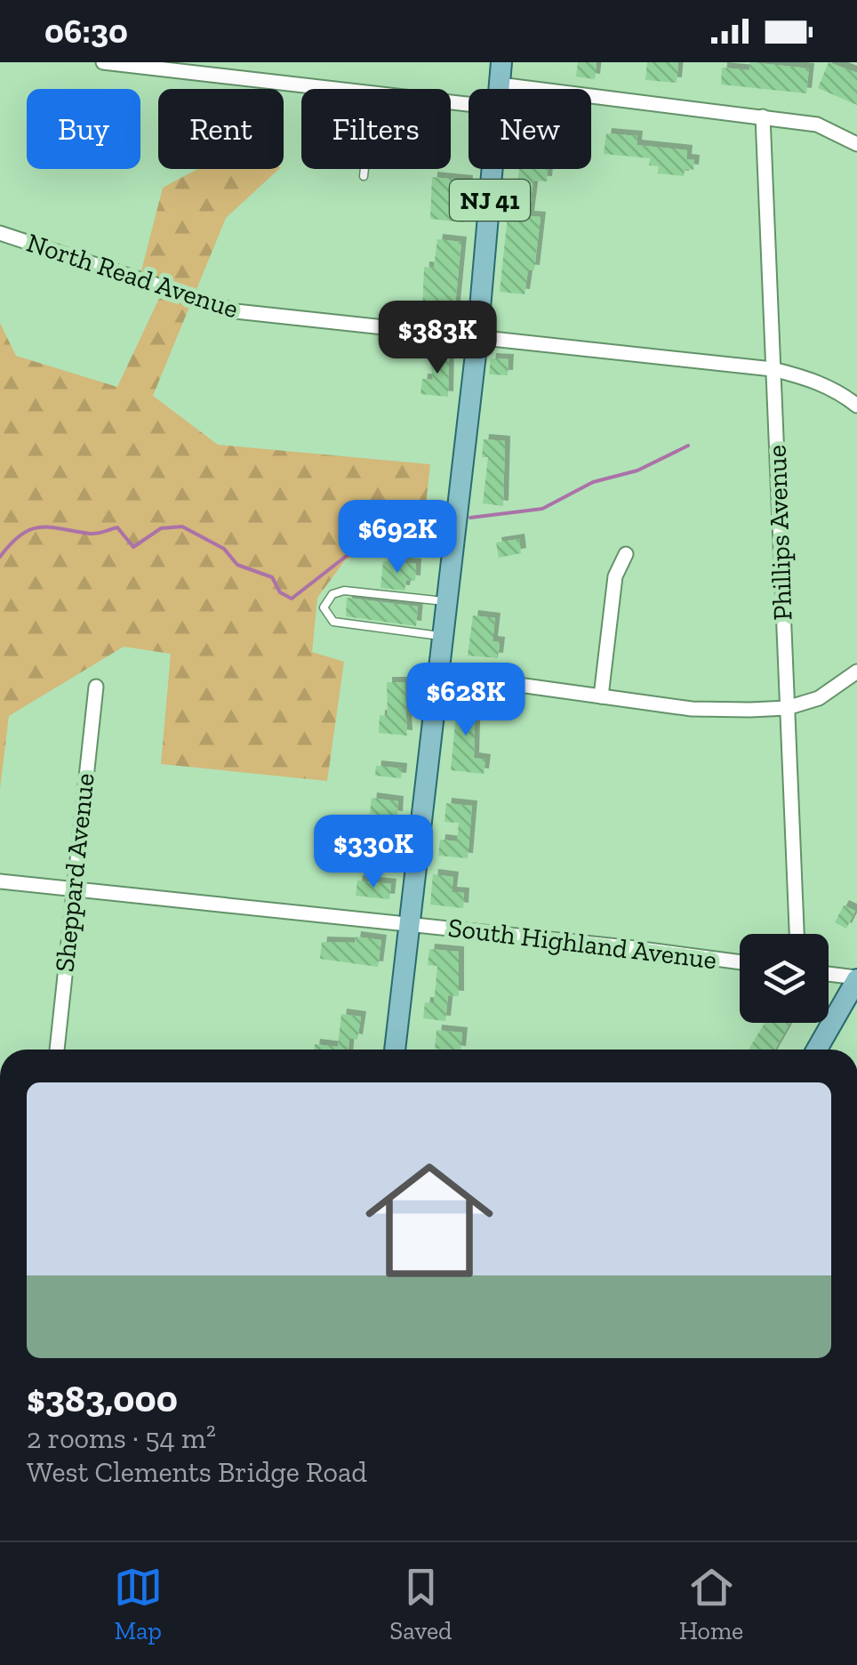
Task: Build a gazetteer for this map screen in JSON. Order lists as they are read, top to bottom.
{
  "streets": {
    "main road": ["NJ 41"],
    "street": [
      "North Read Avenue",
      "Phillips Avenue",
      "Sheppard Avenue",
      "South Highland Avenue"
    ]
  },
  "crossings": [
    ["NJ 41", "North Read Avenue"],
    ["NJ 41", "South Highland Avenue"],
    ["North Read Avenue", "Phillips Avenue"],
    ["Sheppard Avenue", "South Highland Avenue"]
  ],
  "page": {
    "status": "06:30",
    "chip": [
      "Buy",
      "Rent",
      "Filters",
      "New"
    ],
    "price": [
      "$383K",
      "$692K",
      "$628K",
      "$330K"
    ],
    "list": [
      {
        "name": "$383,000",
        "note": "2 rooms · 54 m² · West Clements Bridge Road"
      }
    ],
    "tabs": ["Map", "Saved", "Home"]
  }
}
